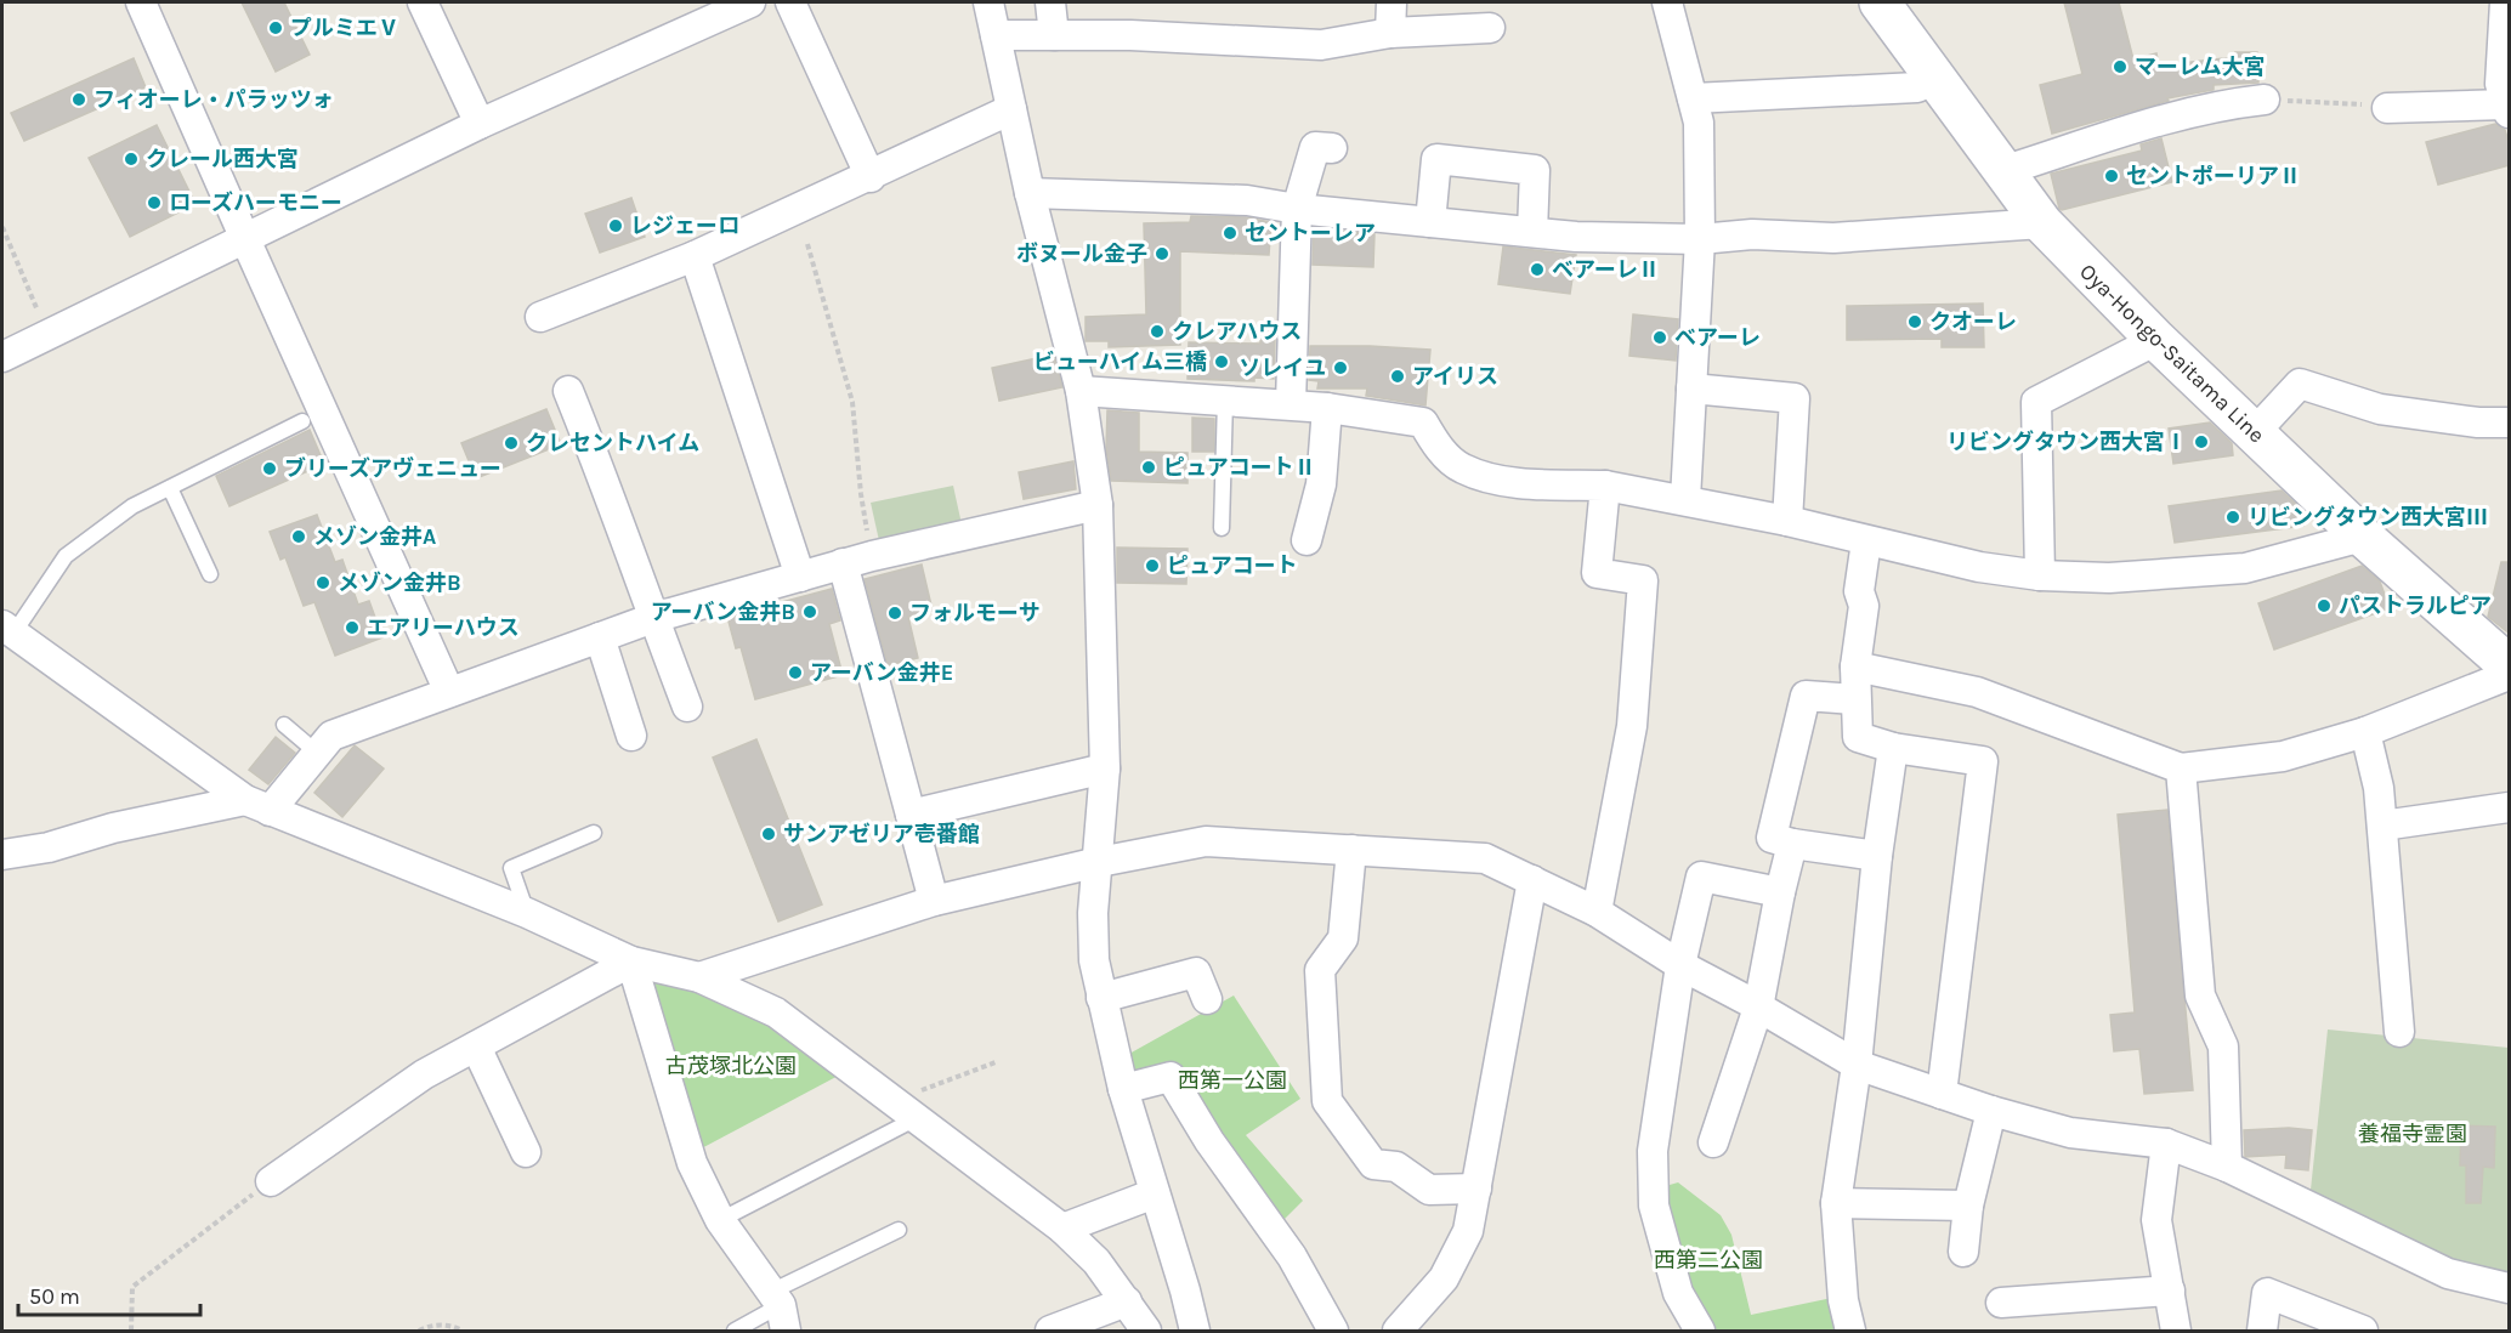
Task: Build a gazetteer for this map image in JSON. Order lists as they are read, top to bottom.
{
  "streets": {
    "main road": ["Oya-Hongo-Saitama Line"]
  },
  "parks": [
    "古茂塚北公園",
    "西第一公園",
    "養福寺霊園",
    "西第二公園"
  ],
  "places": [
    "プルミエⅤ",
    "マーレム大宮",
    "フィオーレ・パラッツォ",
    "クレール西大宮",
    "セントポーリアⅡ",
    "ローズハーモニー",
    "レジェーロ",
    "セントーレア",
    "ボヌール金子",
    "ベアーレⅡ",
    "クオーレ",
    "クレアハウス",
    "ベアーレ",
    "ビューハイム三橋",
    "ソレイユ",
    "アイリス",
    "リビングタウン西大宮Ⅰ",
    "クレセントハイム",
    "ピュアコートⅡ",
    "ブリーズアヴェニュー",
    "リビングタウン西大宮Ⅲ",
    "メゾン金井A",
    "ピュアコート",
    "メゾン金井B",
    "パストラルピア",
    "アーバン金井B",
    "フォルモーサ",
    "エアリーハウス",
    "アーバン金井E",
    "サンアゼリア壱番館"
  ],
  "scale_bar": "50 m"
}
